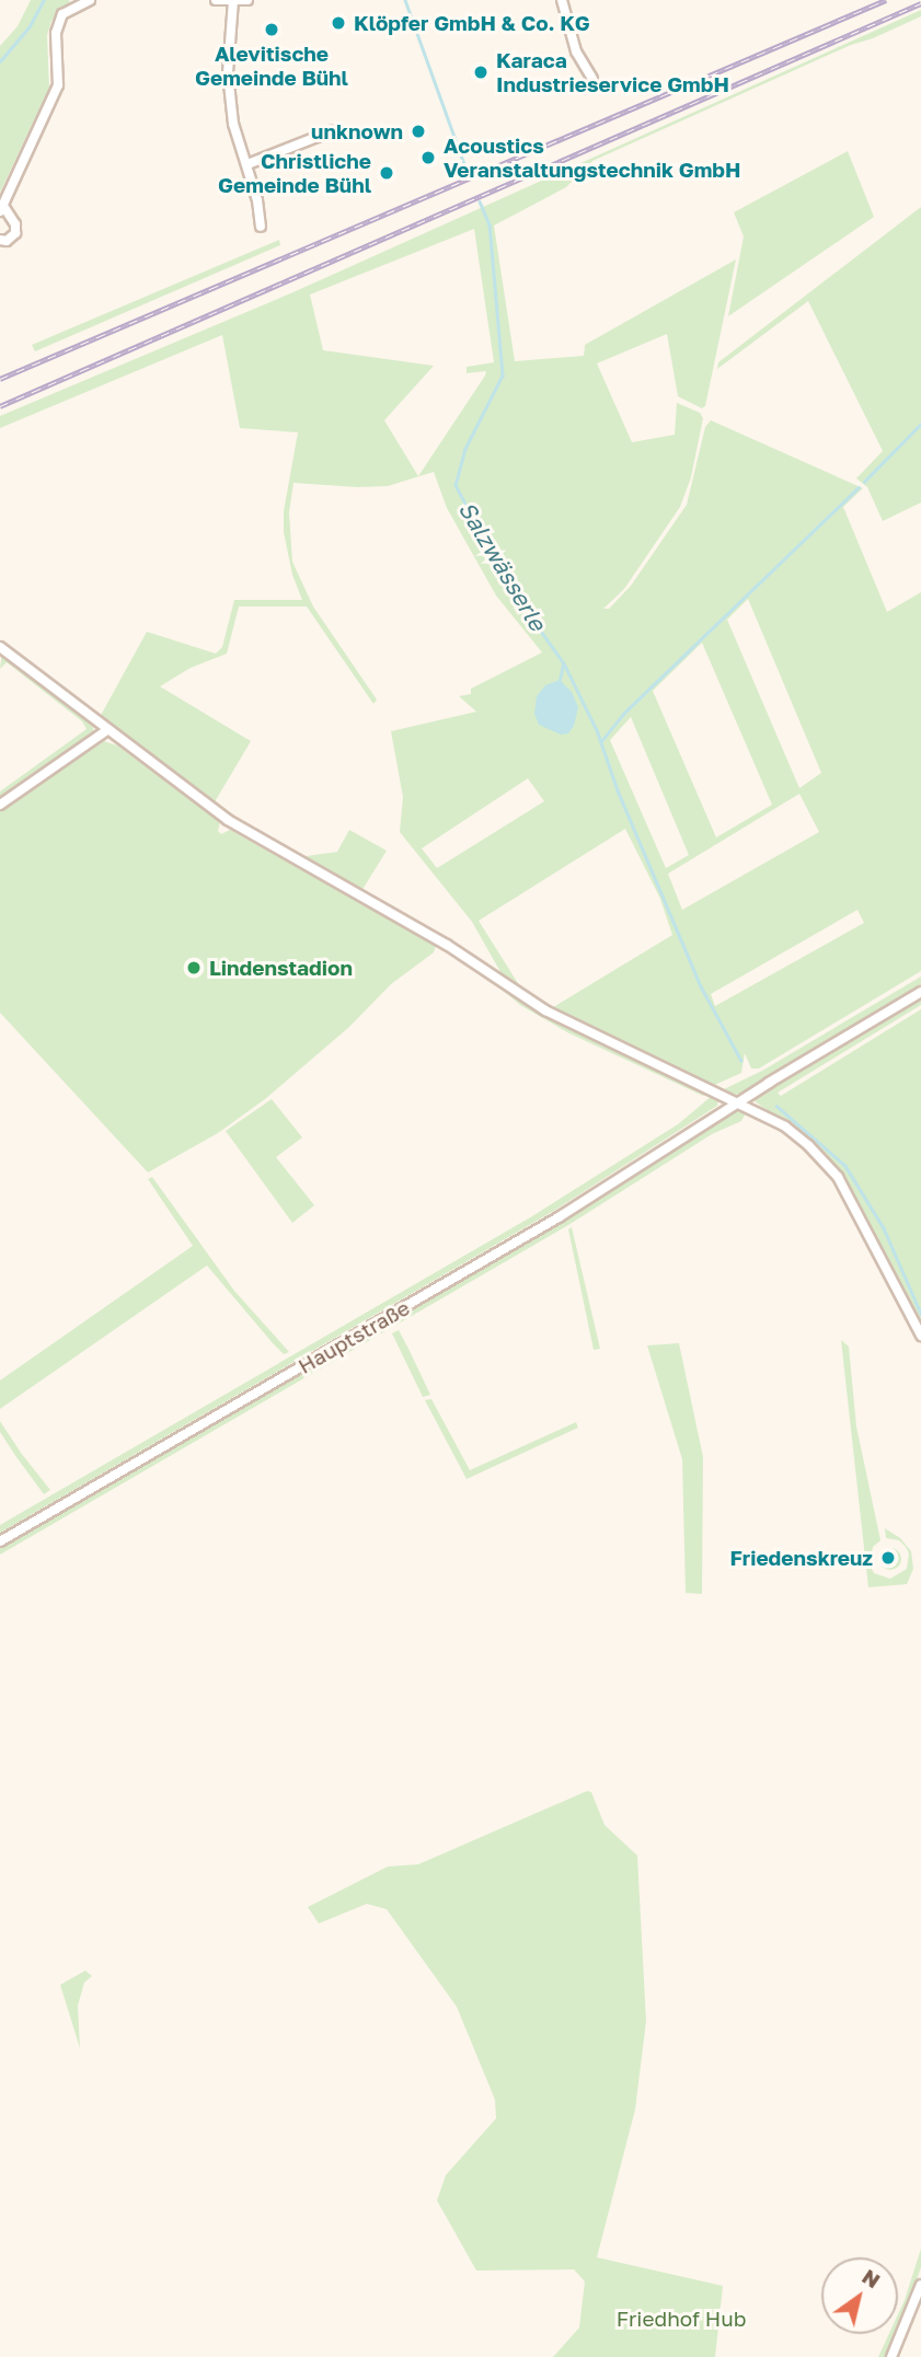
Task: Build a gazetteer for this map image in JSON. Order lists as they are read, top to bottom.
{
  "streets": {
    "street": ["Hauptstraße"]
  },
  "water": ["Salzwässerle"],
  "parks": ["Friedhof Hub"],
  "places": [
    "Klöpfer GmbH & Co. KG",
    "Alevitische Gemeinde Bühl",
    "Karaca Industrieservice GmbH",
    "unknown",
    "Acoustics Veranstaltungstechnik GmbH",
    "Christliche Gemeinde Bühl",
    "Lindenstadion",
    "Friedenskreuz"
  ],
  "north": "top right"
}
